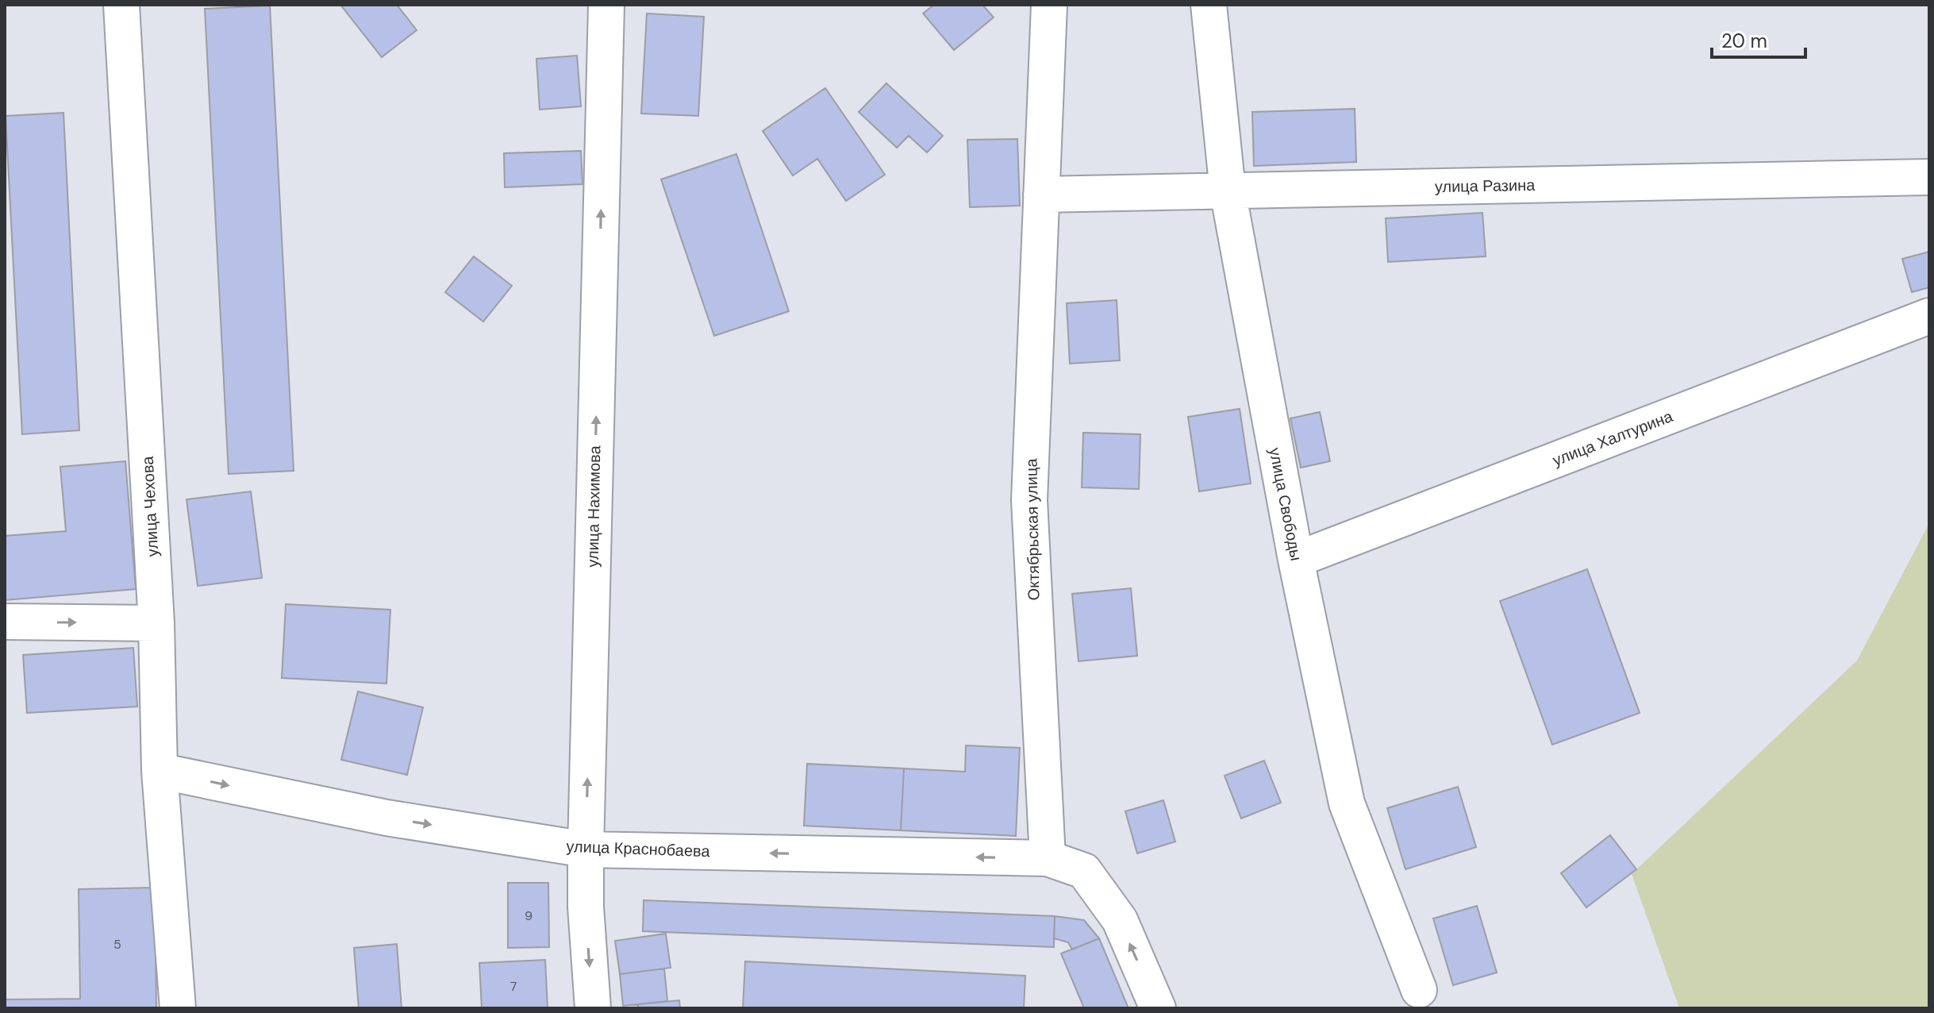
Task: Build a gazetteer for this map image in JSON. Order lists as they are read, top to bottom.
{
  "streets": {
    "street": [
      "улица Разина",
      "улица Халтурина",
      "улица Свободы",
      "улица Чехова",
      "улица Нахимова",
      "Октябрьская улица",
      "улица Краснобаева"
    ]
  },
  "crossings": [
    ["улица Разина", "улица Свободы"],
    ["улица Разина", "Октябрьская улица"],
    ["улица Халтурина", "улица Свободы"],
    ["улица Чехова", "улица Краснобаева"],
    ["улица Нахимова", "улица Краснобаева"],
    ["Октябрьская улица", "улица Краснобаева"]
  ],
  "house_numbers": ["9", "5", "7"],
  "scale_bar": "20 m"
}
